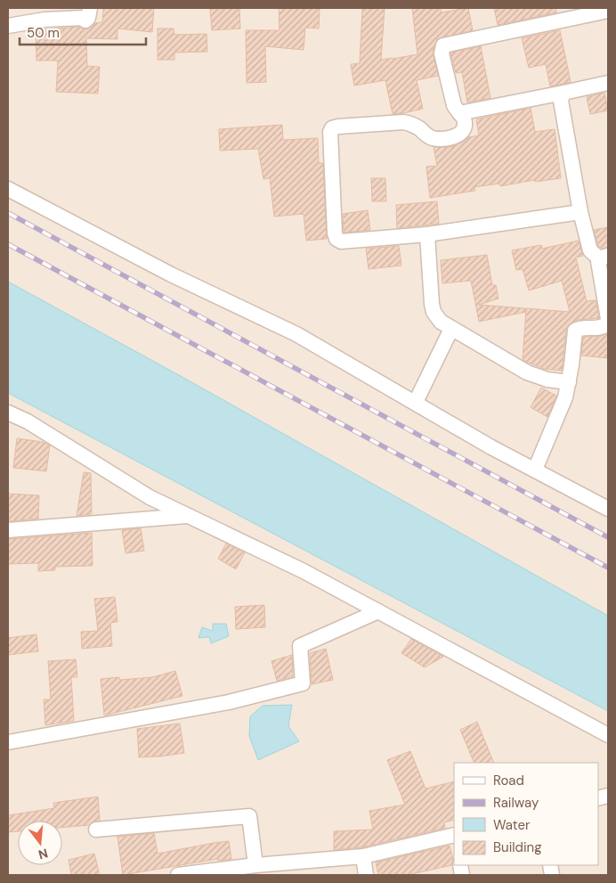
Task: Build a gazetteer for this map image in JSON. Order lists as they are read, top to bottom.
{
  "legend": [
    "Road",
    "Railway",
    "Water",
    "Building"
  ],
  "scale_bar": "50 m",
  "north": "bottom"
}
